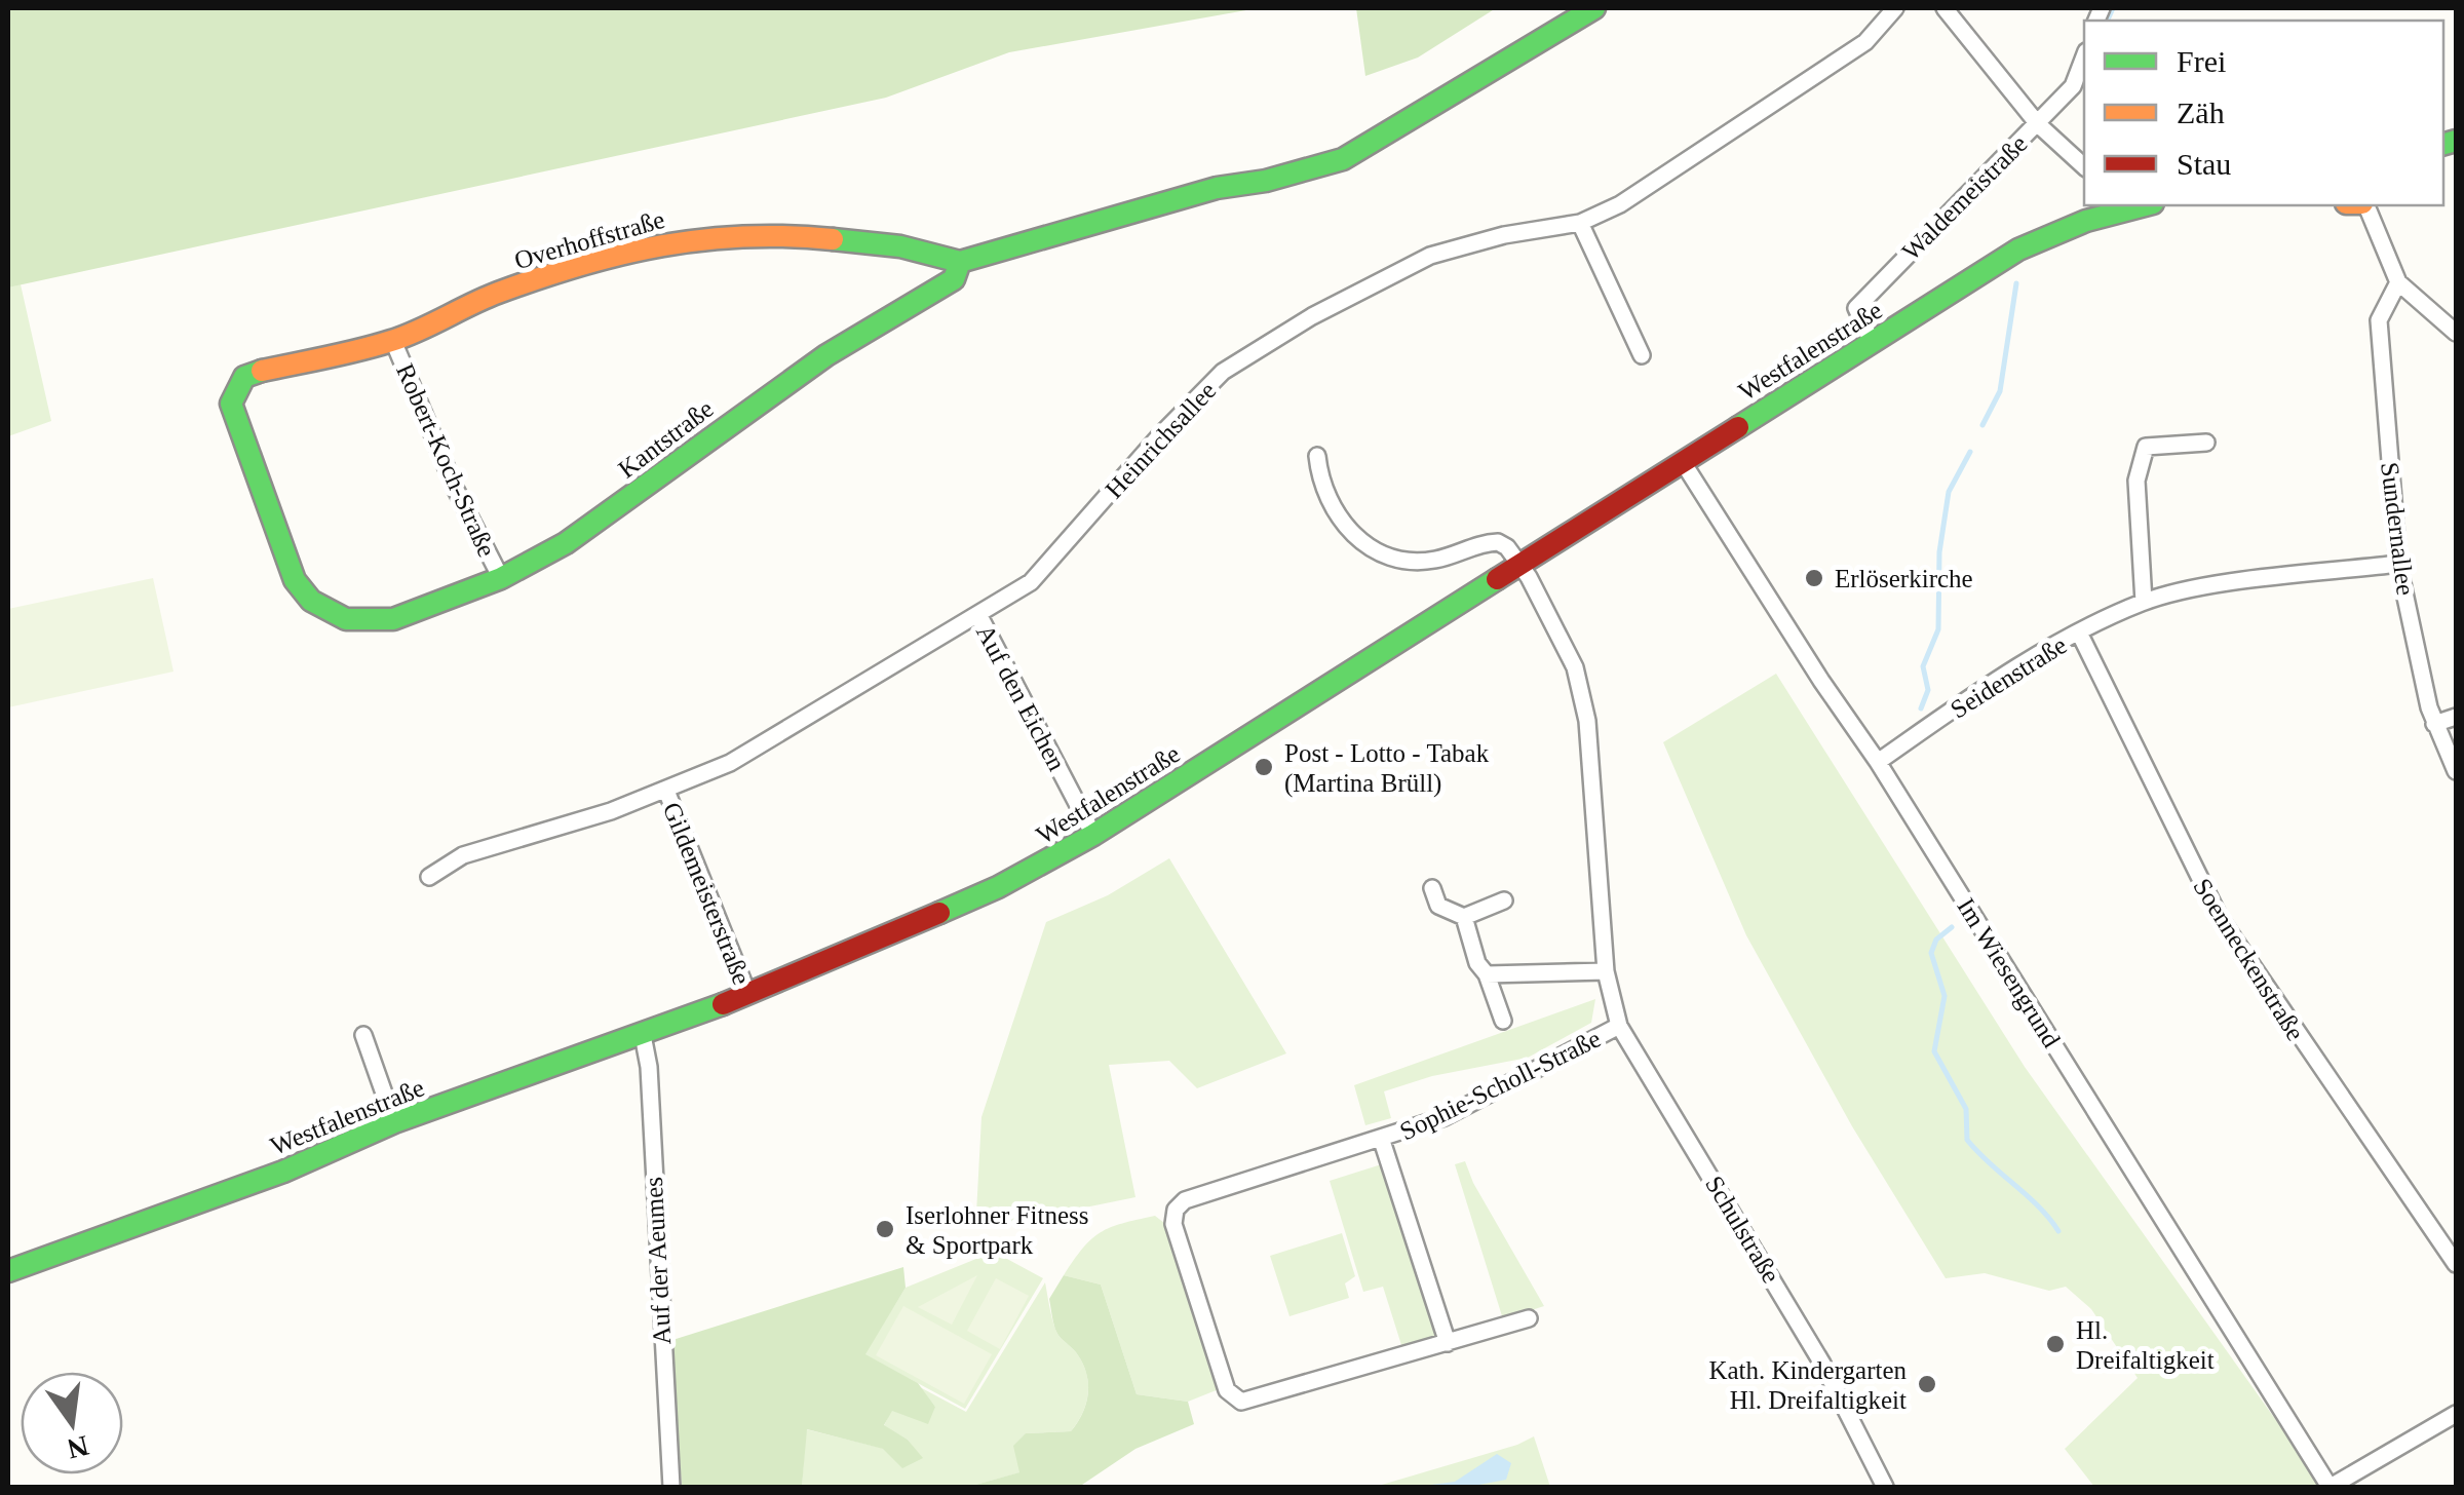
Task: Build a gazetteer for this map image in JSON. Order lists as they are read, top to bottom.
{
  "streets": {
    "main road": ["Overhoffstraße", "Westfalenstraße", "Kantstraße"],
    "street": [
      "Waldemeistraße",
      "Heinrichsallee",
      "Robert-Koch-Straße",
      "Sundernallee",
      "Seidenstraße",
      "Auf den Eichen",
      "Gildemeisterstraße",
      "Soenneckenstraße",
      "Im Wiesengrund",
      "Sophie-Scholl-Straße",
      "Schulstraße",
      "Auf der Aeumes"
    ]
  },
  "crossings": [
    ["Waldemeistraße", "Westfalenstraße"],
    ["Overhoffstraße", "Kantstraße"],
    ["Overhoffstraße", "Robert-Koch-Straße"],
    ["Westfalenstraße", "Auf den Eichen"],
    ["Westfalenstraße", "Gildemeisterstraße"],
    ["Westfalenstraße", "Im Wiesengrund"],
    ["Westfalenstraße", "Schulstraße"],
    ["Westfalenstraße", "Auf der Aeumes"],
    ["Kantstraße", "Robert-Koch-Straße"],
    ["Heinrichsallee", "Auf den Eichen"],
    ["Heinrichsallee", "Gildemeisterstraße"],
    ["Sundernallee", "Seidenstraße"],
    ["Seidenstraße", "Soenneckenstraße"],
    ["Seidenstraße", "Im Wiesengrund"],
    ["Sophie-Scholl-Straße", "Schulstraße"]
  ],
  "places": [
    "Erlöserkirche",
    "Post - Lotto - Tabak (Martina Brüll)",
    "Iserlohner Fitness & Sportpark",
    "Hl. Dreifaltigkeit",
    "Kath. Kindergarten Hl. Dreifaltigkeit"
  ],
  "legend": ["Frei", "Zäh", "Stau"],
  "north": "bottom"
}
